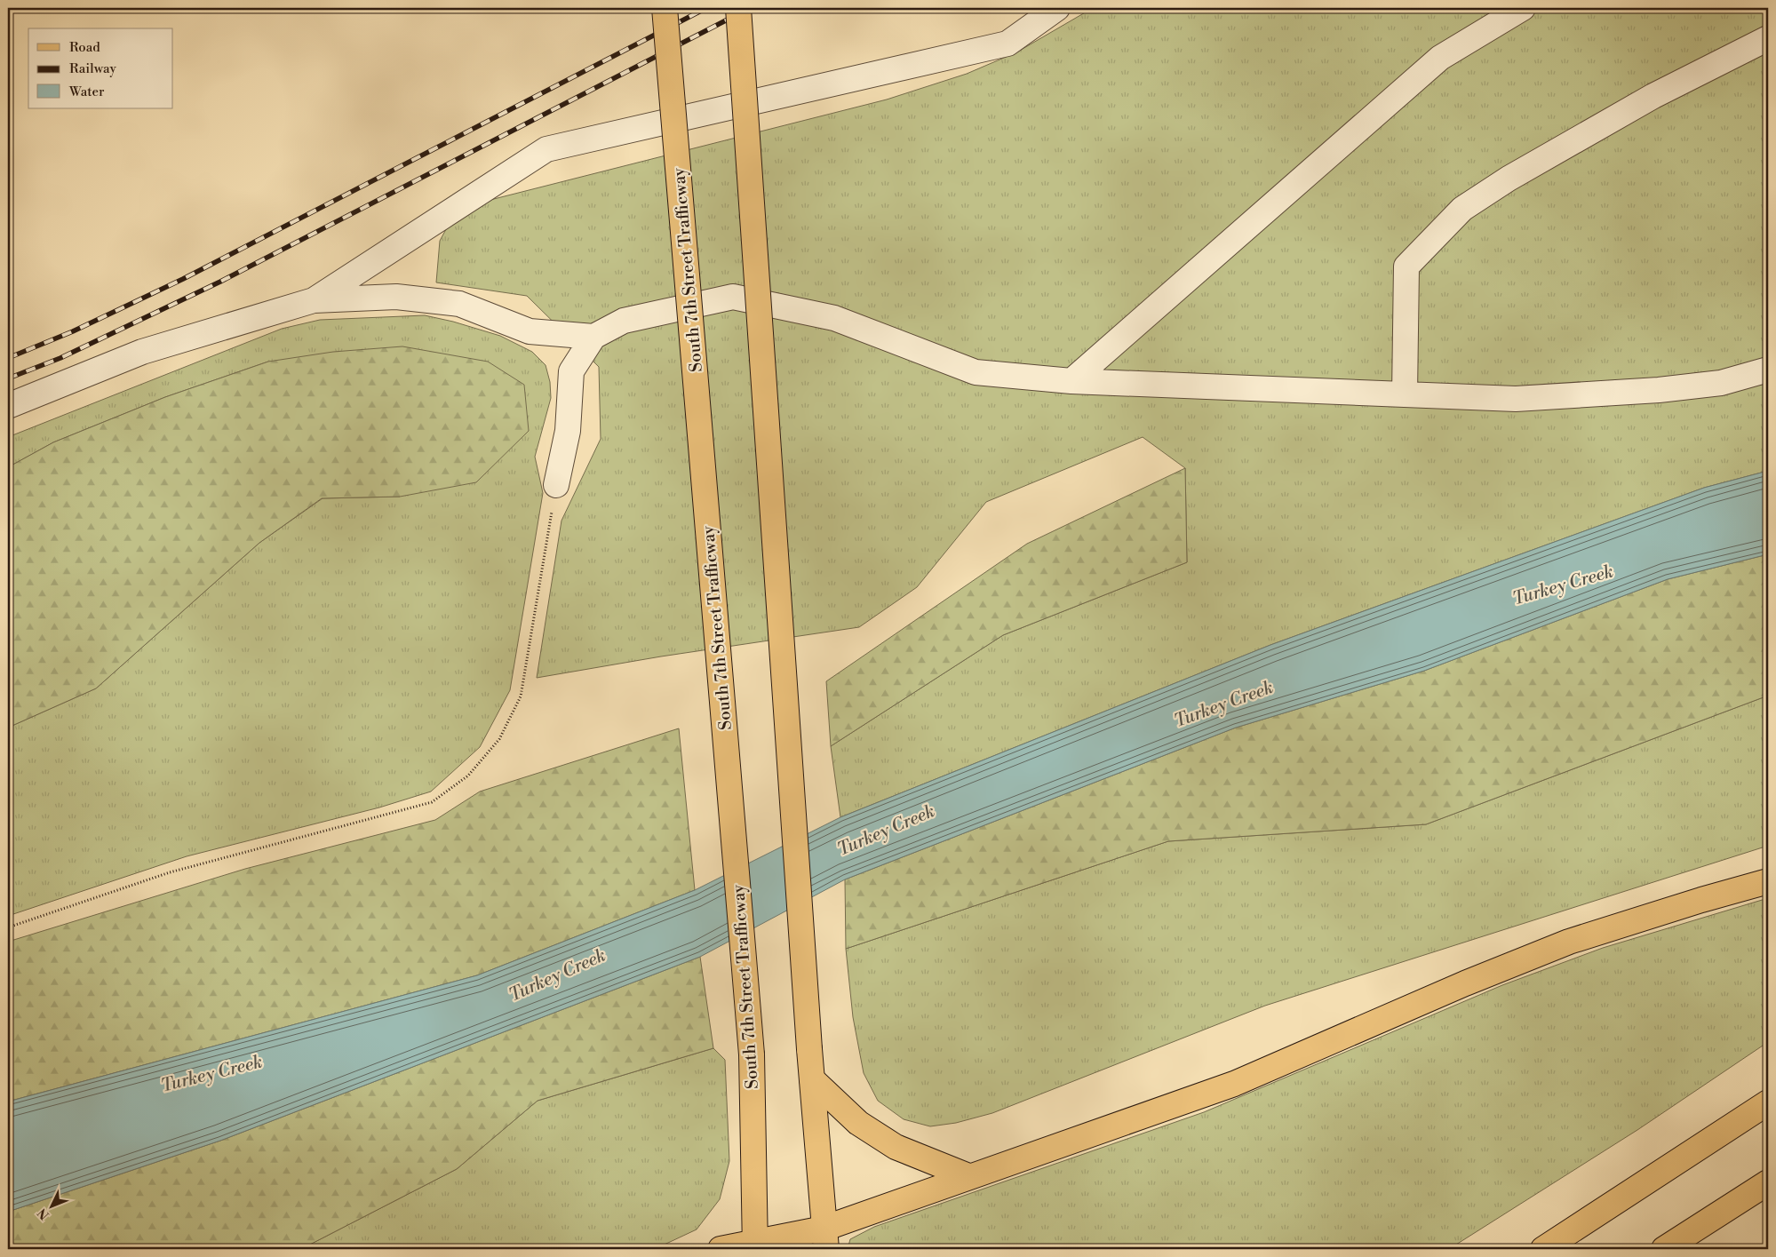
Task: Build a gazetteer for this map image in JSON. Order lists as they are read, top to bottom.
{
  "streets": {
    "main road": ["South 7th Street Trafficway"]
  },
  "water": ["Turkey Creek"],
  "legend": ["Road", "Railway", "Water"],
  "north": "bottom left"
}
